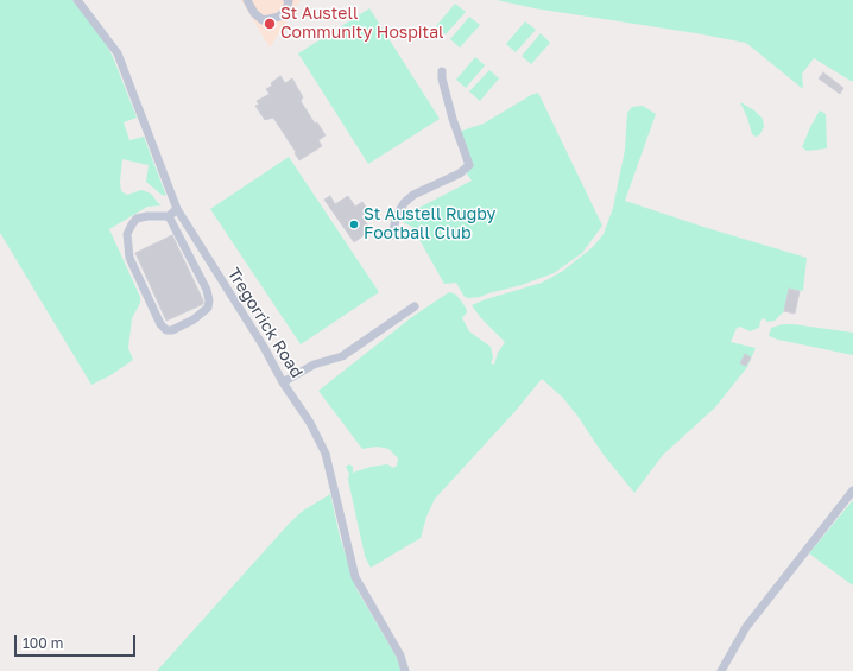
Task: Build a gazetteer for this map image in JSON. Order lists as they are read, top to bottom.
{
  "streets": {
    "street": ["Tregorrick Road"]
  },
  "places": ["St Austell Community Hospital", "St Austell Rugby Football Club"],
  "scale_bar": "100 m"
}
